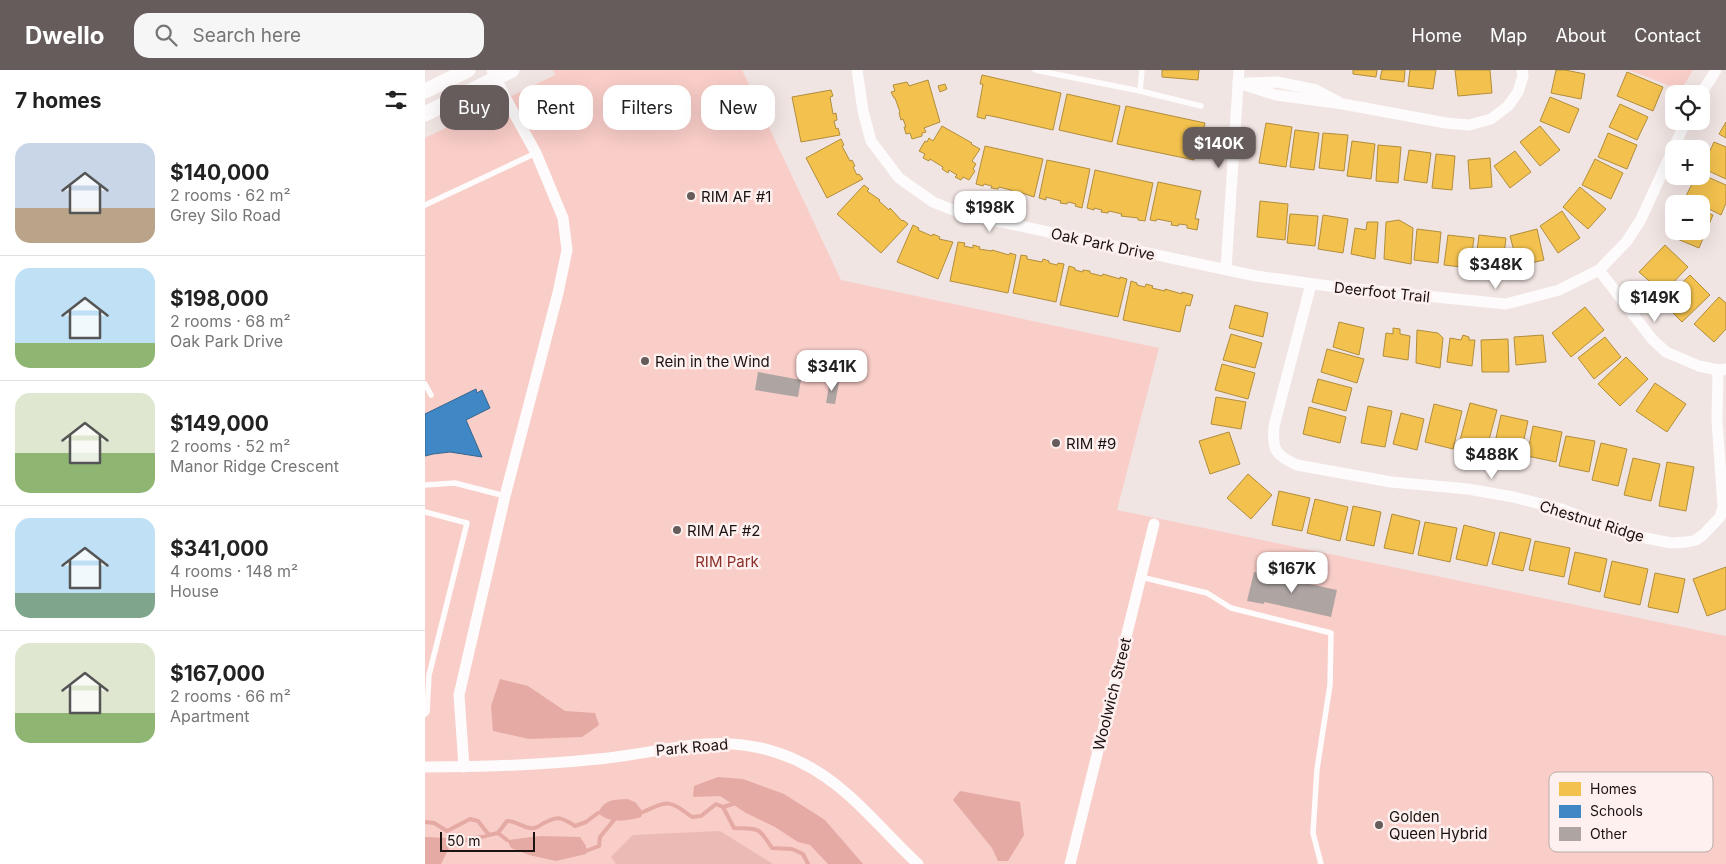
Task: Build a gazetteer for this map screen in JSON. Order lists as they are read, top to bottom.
{
  "streets": {
    "street": [
      "Oak Park Drive",
      "Deerfoot Trail",
      "Chestnut Ridge",
      "Woolwich Street",
      "Park Road"
    ]
  },
  "crossings": [
    ["Oak Park Drive", "Deerfoot Trail"],
    ["Deerfoot Trail", "Chestnut Ridge"]
  ],
  "parks": ["RIM Park"],
  "places": [
    "RIM AF #1",
    "Rein in the Wind",
    "RIM #9",
    "RIM AF #2",
    "Golden Queen Hybrid"
  ],
  "legend": ["Homes", "Schools", "Other"],
  "scale_bar": "50 m",
  "page": {
    "header": "Dwello",
    "search": "Search here",
    "nav": [
      "Home",
      "Map",
      "About",
      "Contact"
    ],
    "heading": "7 homes",
    "map_buttons": ["+", "−"],
    "chip": [
      "Buy",
      "Rent",
      "Filters",
      "New"
    ],
    "price": [
      "$140K",
      "$198K",
      "$348K",
      "$149K",
      "$341K",
      "$488K",
      "$167K"
    ],
    "list": [
      {
        "name": "$140,000",
        "note": "2 rooms · 62 m² · Grey Silo Road"
      },
      {
        "name": "$198,000",
        "note": "2 rooms · 68 m² · Oak Park Drive"
      },
      {
        "name": "$149,000",
        "note": "2 rooms · 52 m² · Manor Ridge Crescent"
      },
      {
        "name": "$341,000",
        "note": "4 rooms · 148 m² · House"
      },
      {
        "name": "$167,000",
        "note": "2 rooms · 66 m² · Apartment"
      }
    ],
    "scale": "50 m"
  }
}
